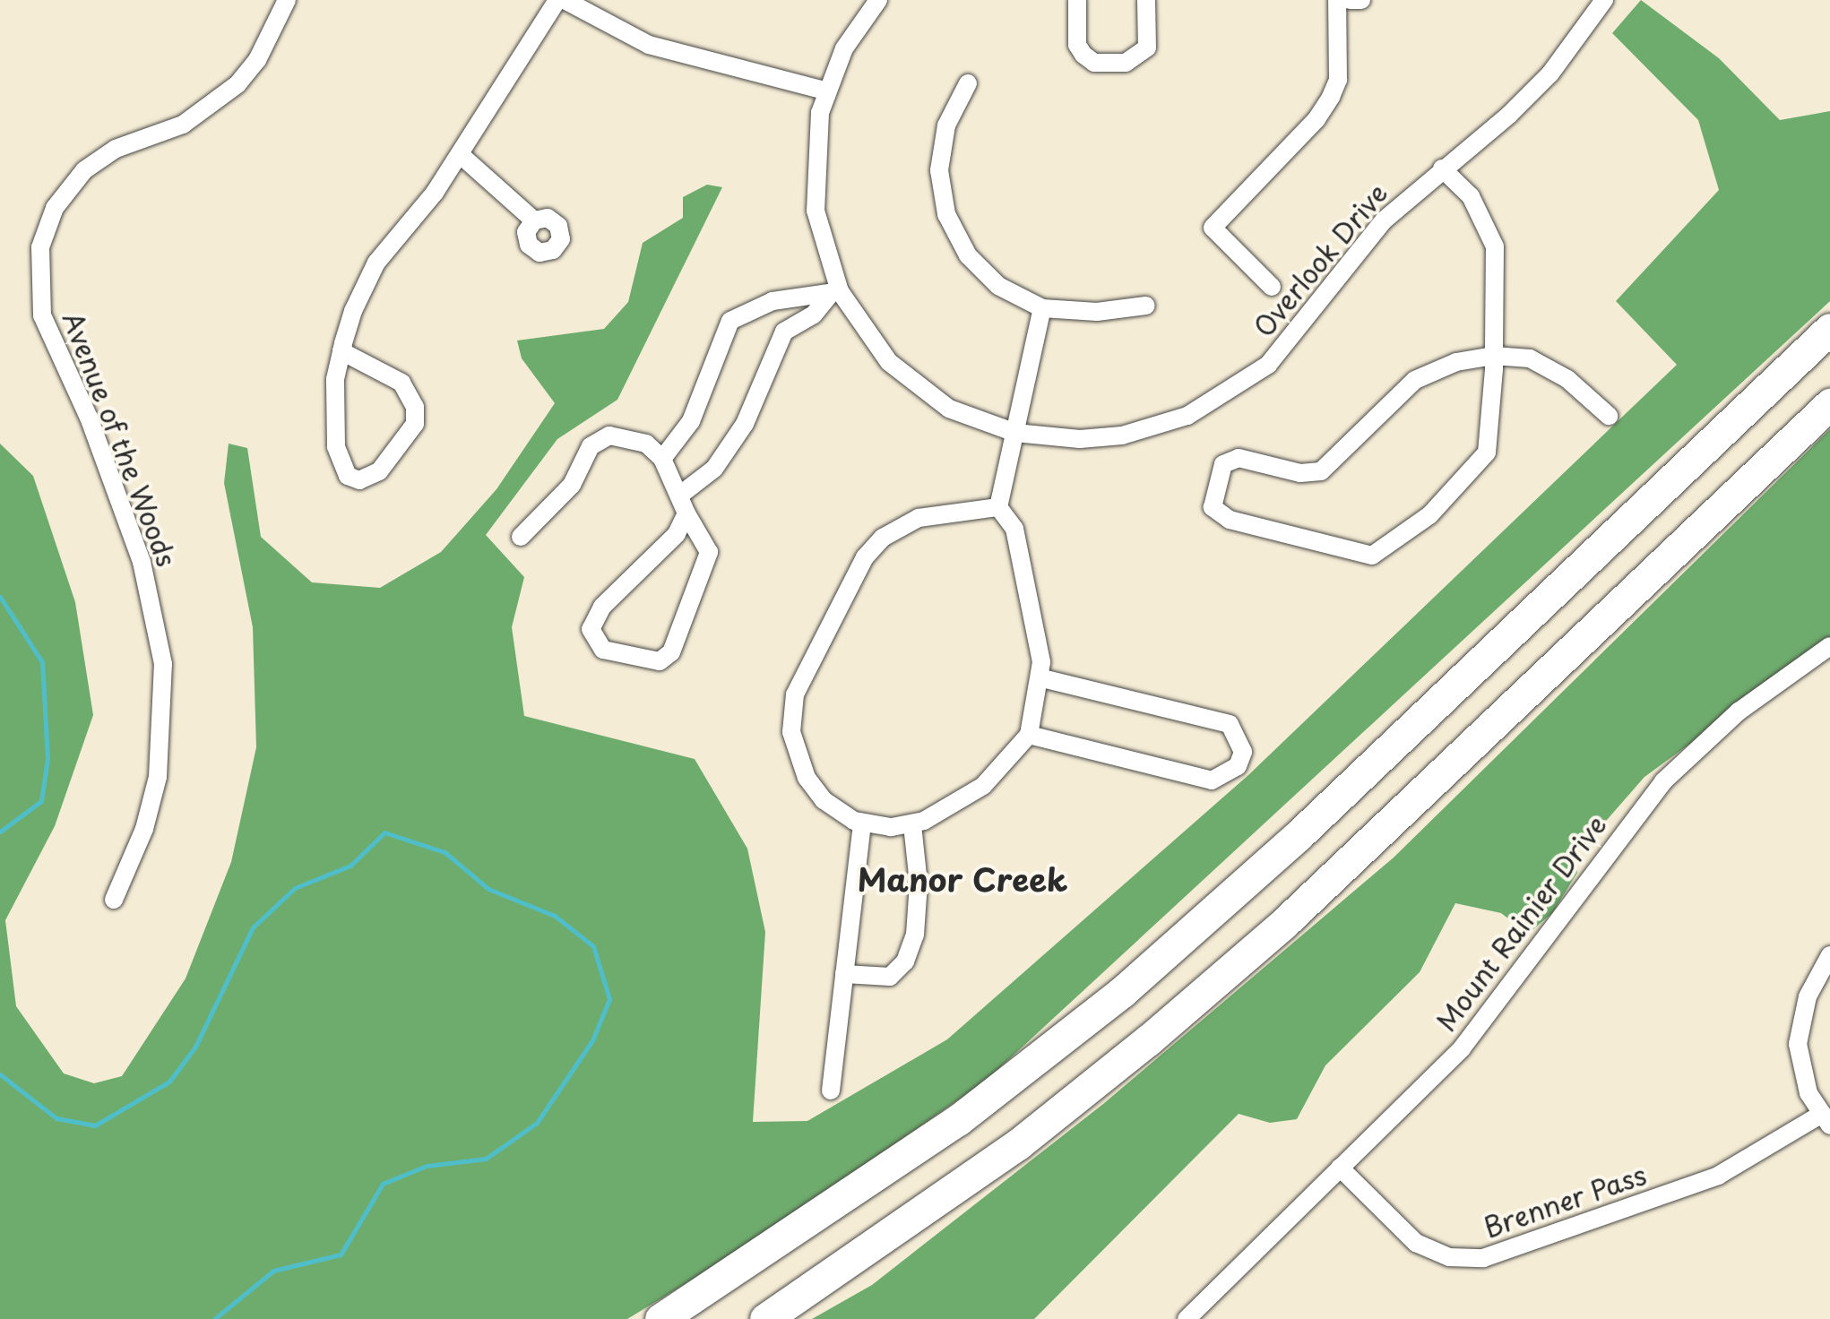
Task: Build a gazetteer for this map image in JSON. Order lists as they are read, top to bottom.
{
  "streets": {
    "street": [
      "Overlook Drive",
      "Avenue of the Woods",
      "Mount Rainier Drive",
      "Brenner Pass"
    ]
  },
  "crossings": [
    ["Mount Rainier Drive", "Brenner Pass"]
  ],
  "districts": ["Manor Creek"]
}
